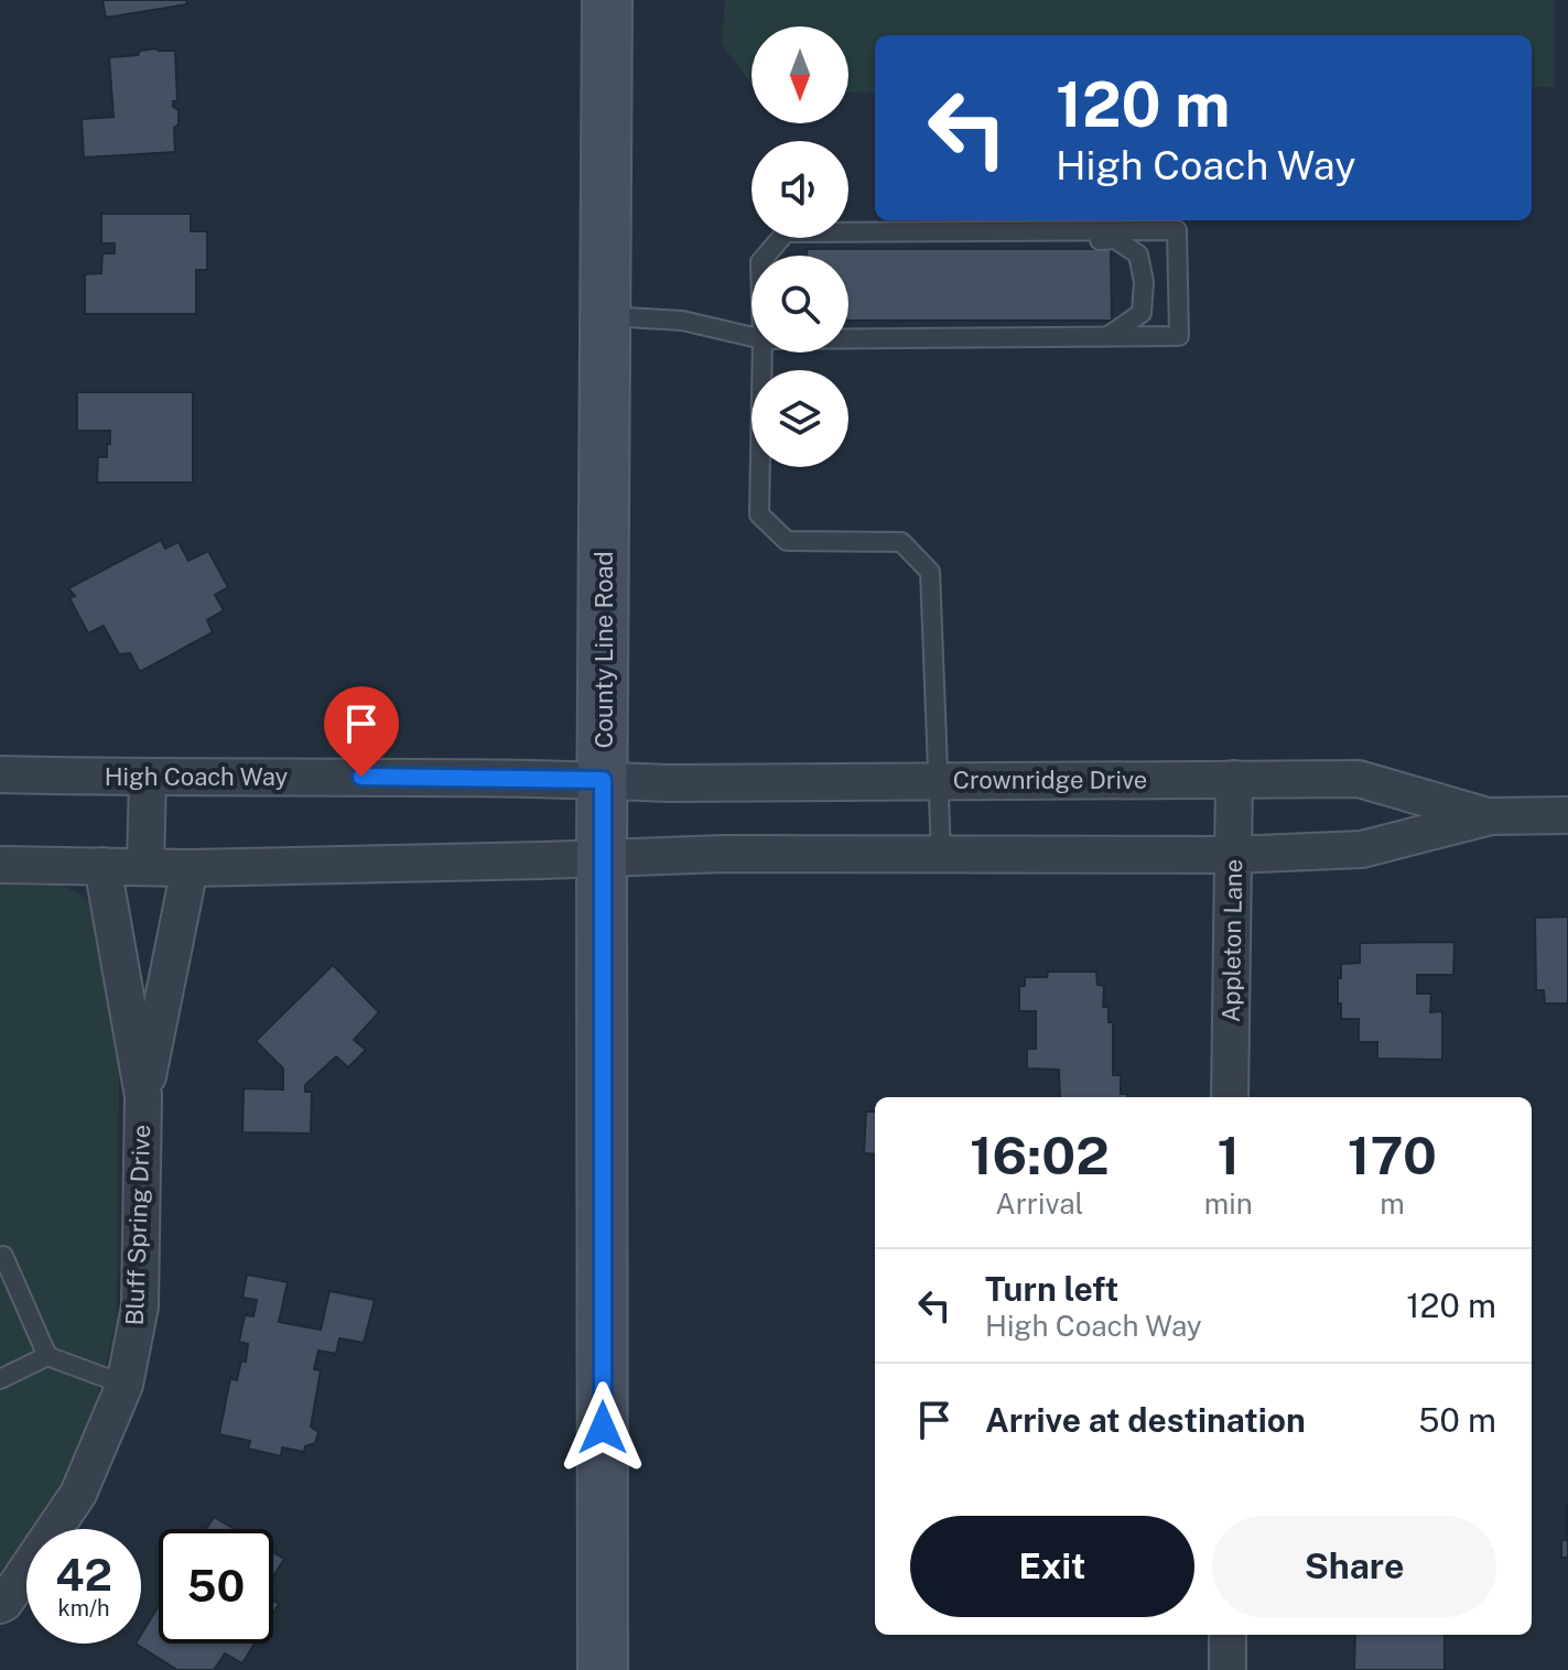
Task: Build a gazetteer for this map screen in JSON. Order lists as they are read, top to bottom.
{
  "streets": {
    "main road": ["County Line Road"],
    "street": [
      "High Coach Way",
      "Crownridge Drive",
      "Appleton Lane",
      "Bluff Spring Drive"
    ]
  },
  "crossings": [
    ["County Line Road", "High Coach Way"],
    ["County Line Road", "Crownridge Drive"],
    ["High Coach Way", "Crownridge Drive"],
    ["Crownridge Drive", "Appleton Lane"]
  ],
  "north": "bottom",
  "page": {
    "turn": ["120 m", "High Coach Way"],
    "eta": [
      "16:02",
      "Arrival",
      "1",
      "min",
      "170",
      "m"
    ],
    "list": [
      {
        "name": "Turn left",
        "note": "High Coach Way",
        "value": "120 m"
      },
      {
        "name": "Arrive at destination",
        "value": "50 m"
      }
    ],
    "buttons": ["Exit", "Share"],
    "speed": "42 km/h",
    "limit": "50"
  }
}
